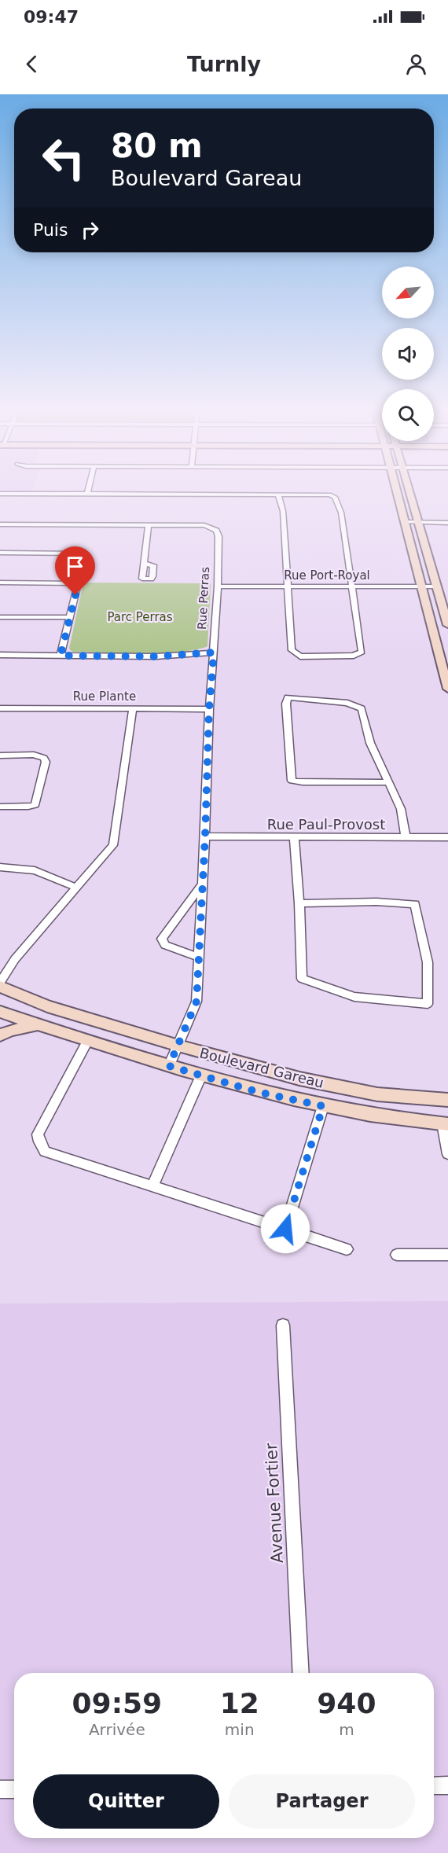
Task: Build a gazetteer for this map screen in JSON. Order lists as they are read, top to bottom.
{
  "streets": {
    "street": [
      "Rue Port-Royal",
      "Rue Perras",
      "Rue Plante",
      "Rue Paul-Provost",
      "Boulevard Gareau",
      "Avenue Fortier"
    ]
  },
  "crossings": [
    ["Rue Port-Royal", "Rue Perras"],
    ["Rue Perras", "Rue Plante"],
    ["Rue Perras", "Rue Paul-Provost"],
    ["Rue Perras", "Boulevard Gareau"]
  ],
  "parks": ["Parc Perras"],
  "north": "bottom left",
  "page": {
    "status": "09:47",
    "header": "Turnly",
    "turn": ["80 m", "Boulevard Gareau"],
    "then": "Puis",
    "eta": [
      "09:59",
      "Arrivée",
      "12",
      "min",
      "940",
      "m"
    ],
    "buttons": ["Quitter", "Partager"]
  }
}
